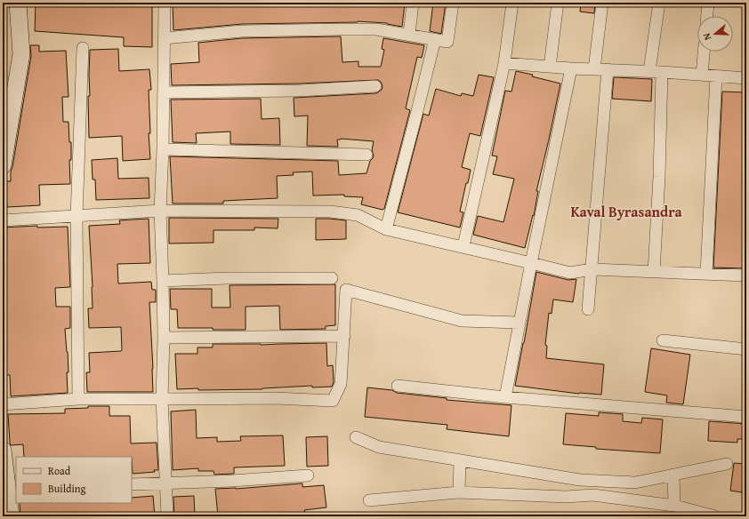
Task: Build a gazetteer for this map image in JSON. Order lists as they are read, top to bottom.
{
  "districts": ["Kaval Byrasandra"],
  "legend": ["Road", "Building"],
  "north": "left"
}
